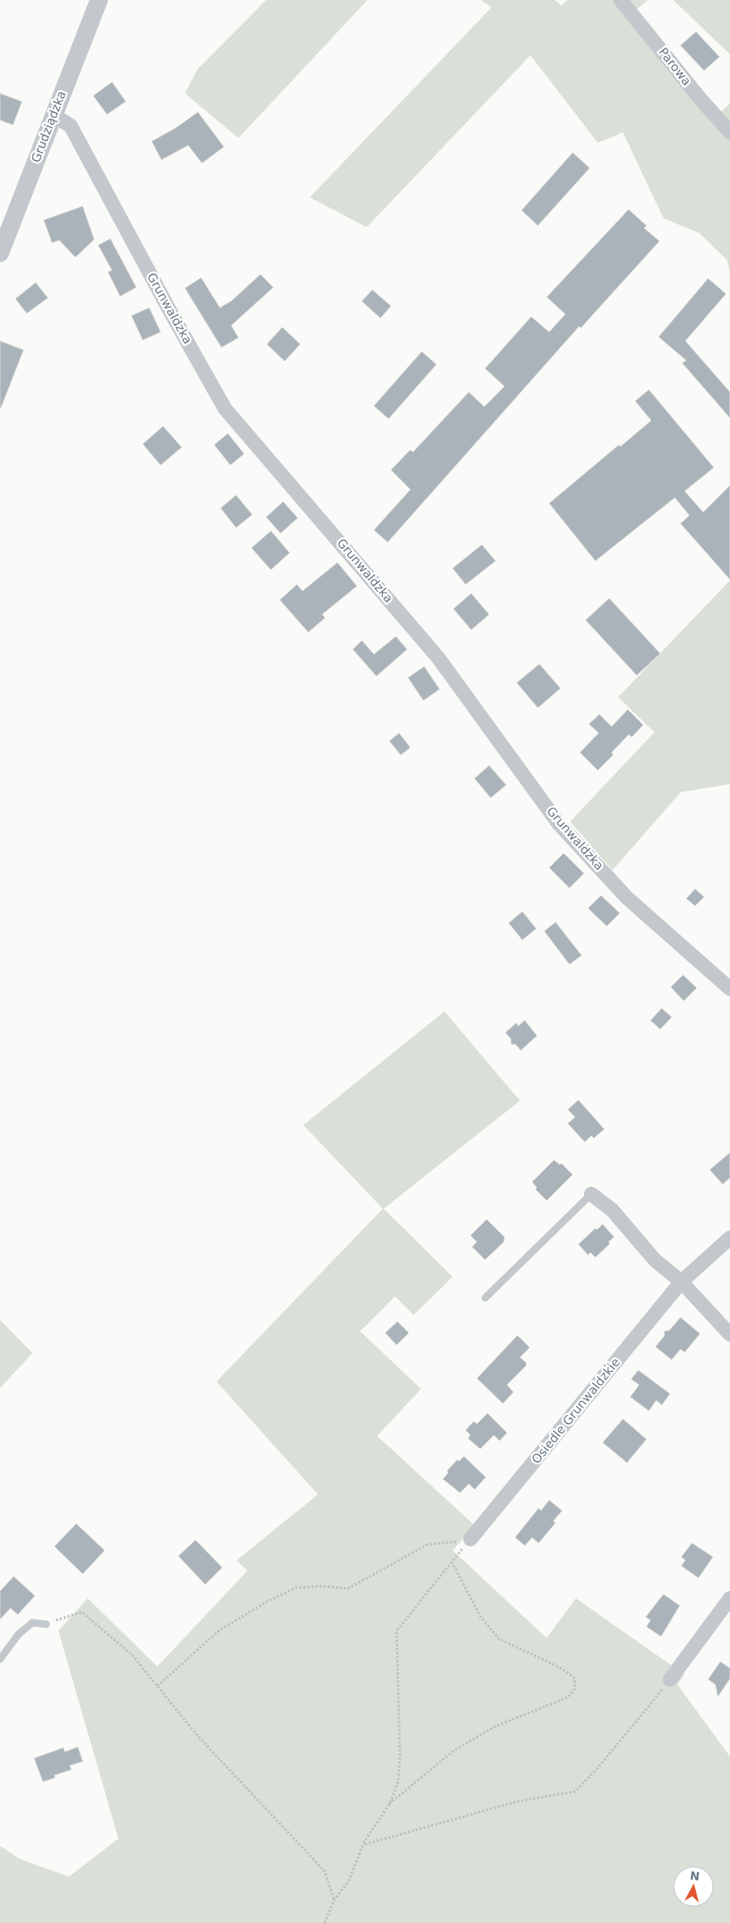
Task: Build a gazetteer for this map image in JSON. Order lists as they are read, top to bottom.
{
  "streets": {
    "street": [
      "Parowa",
      "Grudziądzka",
      "Grunwaldzka",
      "Osiedle Grunwaldzkie"
    ]
  },
  "crossings": [
    ["Grudziądzka", "Grunwaldzka"]
  ],
  "north": "top"
}
